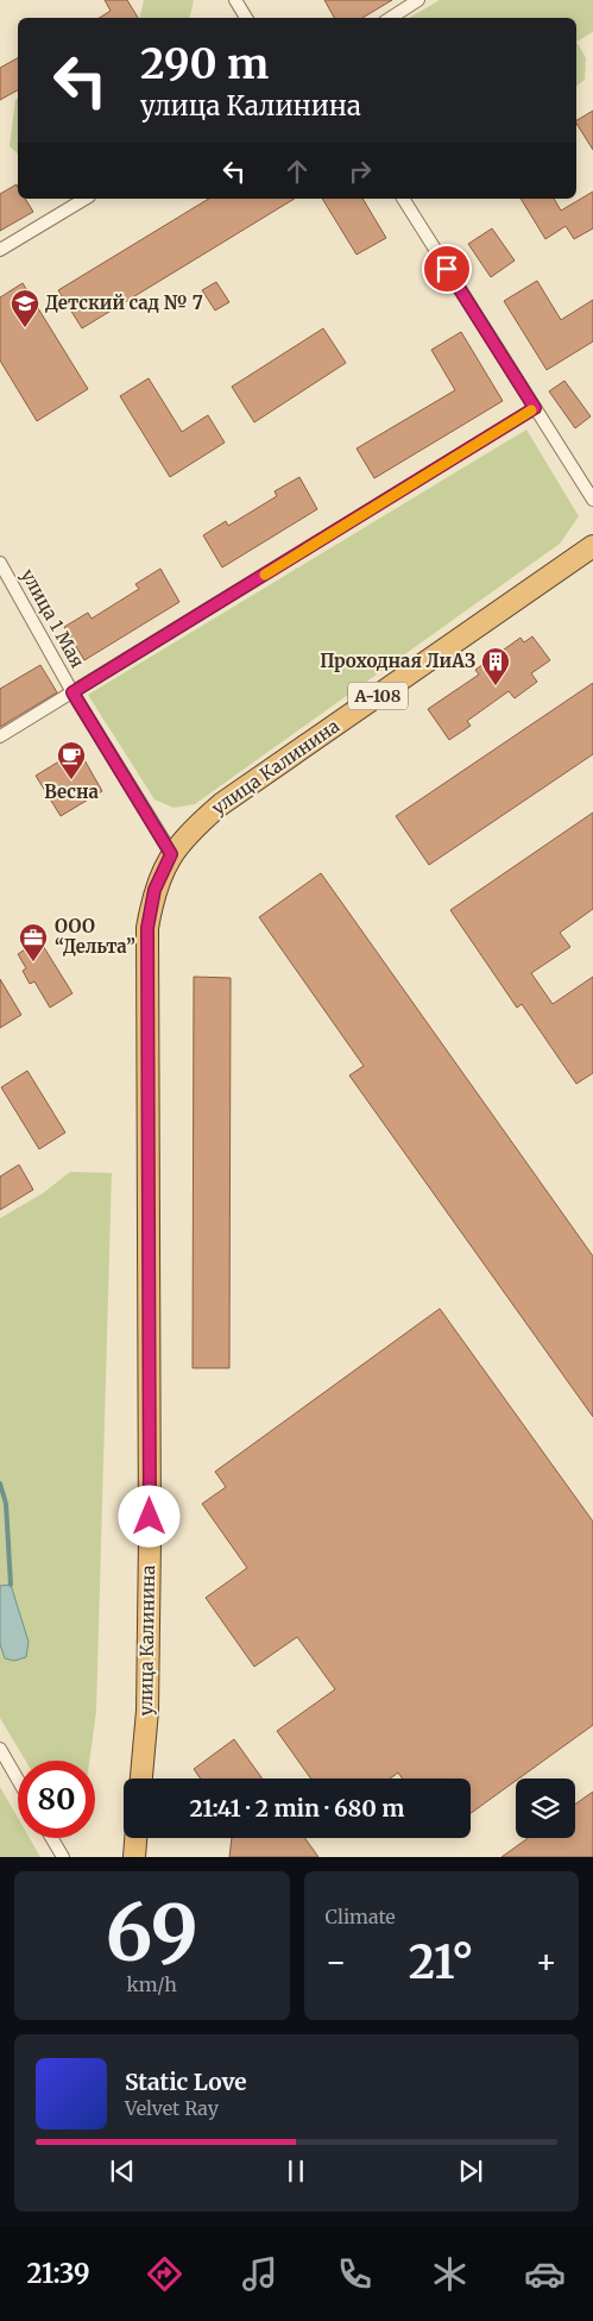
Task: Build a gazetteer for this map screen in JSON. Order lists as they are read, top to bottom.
{
  "streets": {
    "highway": ["А-108", "улица Калинина"],
    "street": ["улица 1 Мая"]
  },
  "places": {
    "school or university": ["Детский сад № 7"],
    "building": ["Проходная ЛиАЗ"],
    "cafe": ["Весна"],
    "office": ["ООО “Дельта”"]
  },
  "page": {
    "turn": ["290 m", "улица Калинина"],
    "limit": "80",
    "trip": "21:41 · 2 min · 680 m",
    "tile": [
      ["69", "km/h"],
      "Climate"
    ],
    "heat": ["−", "21°", "+"],
    "song": ["Static Love", "Velvet Ray"],
    "tabs": "21:39"
  }
}
